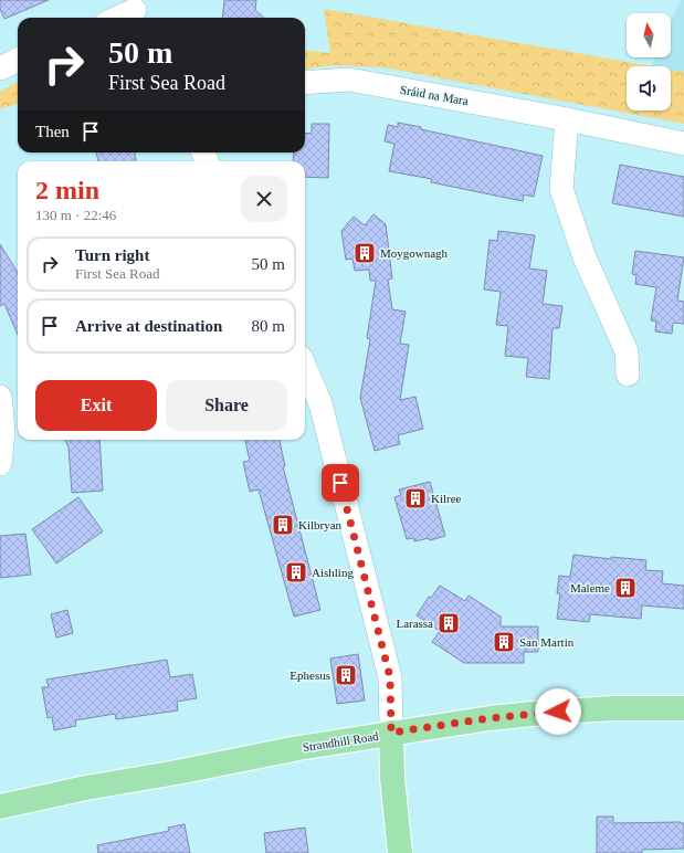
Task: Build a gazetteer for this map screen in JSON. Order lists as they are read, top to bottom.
{
  "streets": {
    "main road": ["Strandhill Road"],
    "street": ["Sráid na Mara"]
  },
  "places": {
    "building": [
      "Moygownagh",
      "Kilree",
      "Kilbryan",
      "Aishling",
      "Maleme",
      "Larassa",
      "San Martin",
      "Ephesus"
    ]
  },
  "north": "top",
  "page": {
    "turn": ["50 m", "First Sea Road"],
    "then": "Then",
    "heading": ["2 min", "130 m · 22:46"],
    "list": [
      {
        "name": "Turn right",
        "note": "First Sea Road",
        "value": "50 m"
      },
      {
        "name": "Arrive at destination",
        "value": "80 m"
      }
    ],
    "buttons": ["Exit", "Share"]
  }
}
